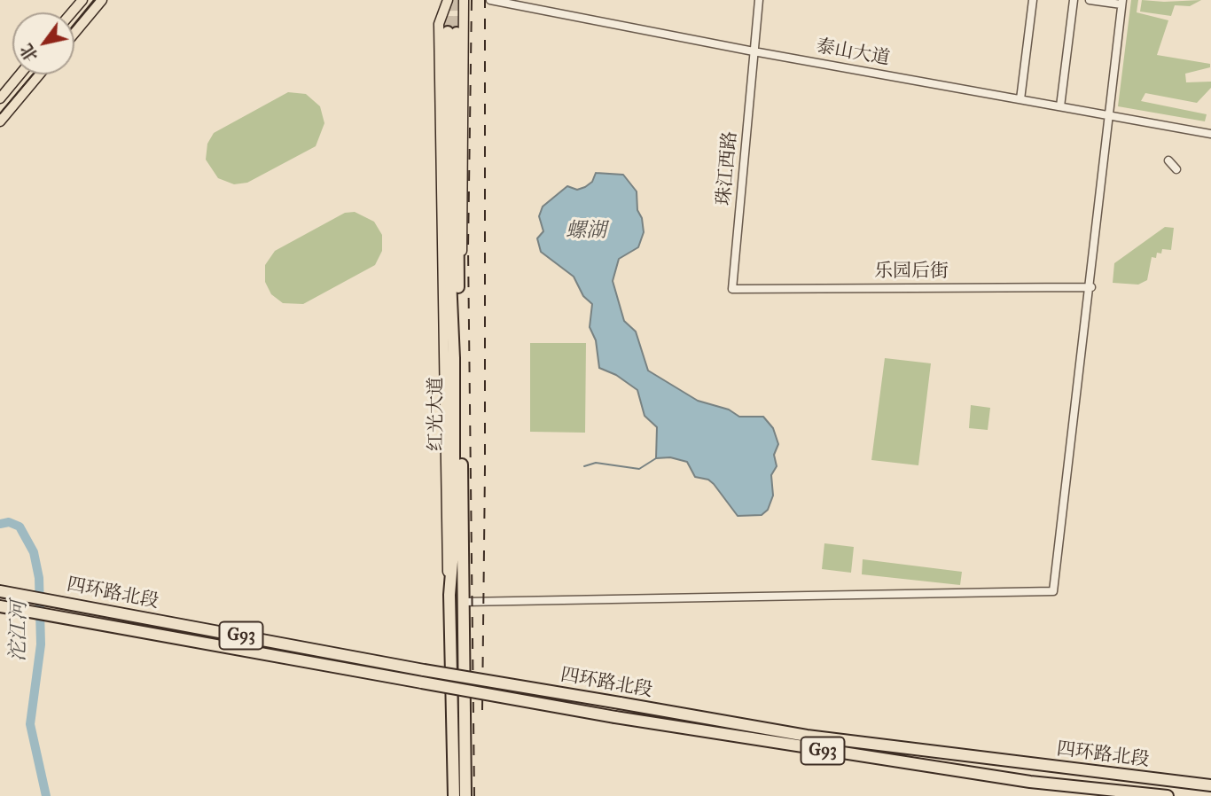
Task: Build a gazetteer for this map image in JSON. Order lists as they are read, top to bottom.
{
  "streets": {
    "highway": ["红光大道", "四环路北段", "G93"],
    "street": ["泰山大道", "珠江西路", "乐园后街"]
  },
  "crossings": [
    ["泰山大道", "珠江西路"],
    ["珠江西路", "乐园后街"]
  ],
  "water": ["螺湖", "沱江河"],
  "north": "bottom left"
}
